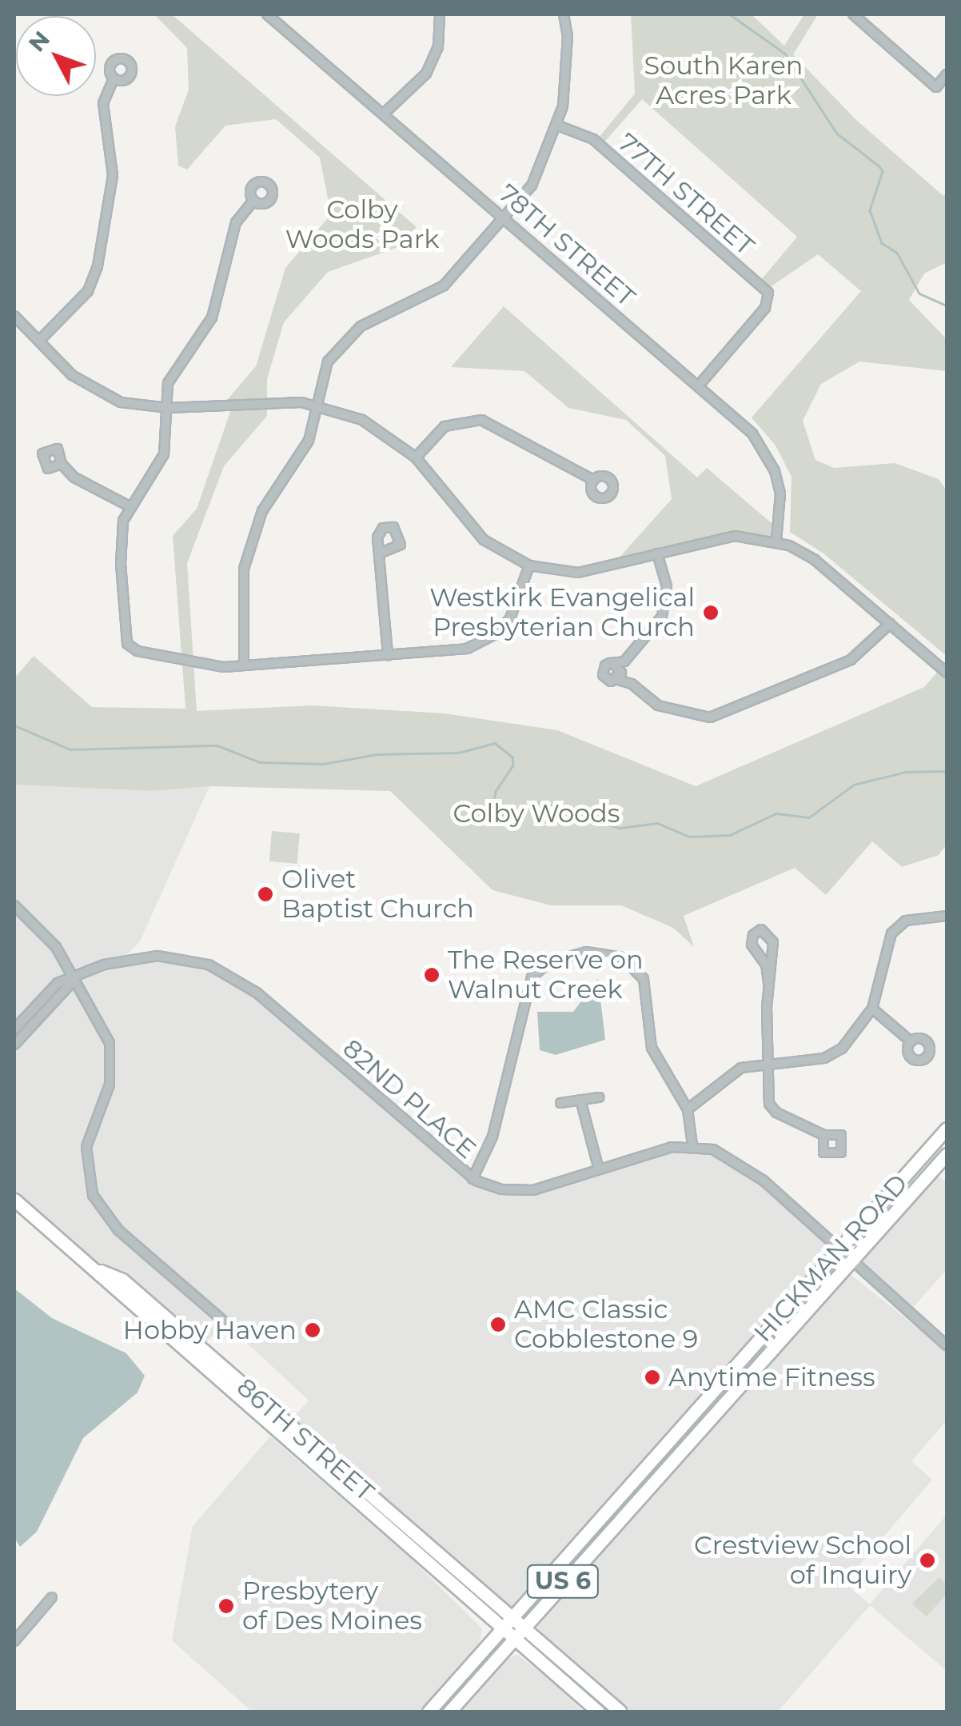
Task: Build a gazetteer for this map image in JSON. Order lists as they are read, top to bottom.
{
  "streets": {
    "main road": ["HICKMAN ROAD", "86TH STREET", "US 6"],
    "street": ["77TH STREET", "78TH STREET", "82ND PLACE"]
  },
  "crossings": [
    ["77TH STREET", "78TH STREET"],
    ["HICKMAN ROAD", "86TH STREET"]
  ],
  "parks": ["South Karen Acres Park", "Colby Woods Park", "Colby Woods"],
  "places": [
    "Westkirk Evangelical Presbyterian Church",
    "Olivet Baptist Church",
    "The Reserve on Walnut Creek",
    "AMC Classic Cobblestone 9",
    "Hobby Haven",
    "Anytime Fitness",
    "Crestview School of Inquiry",
    "Presbytery of Des Moines"
  ],
  "north": "top left"
}
